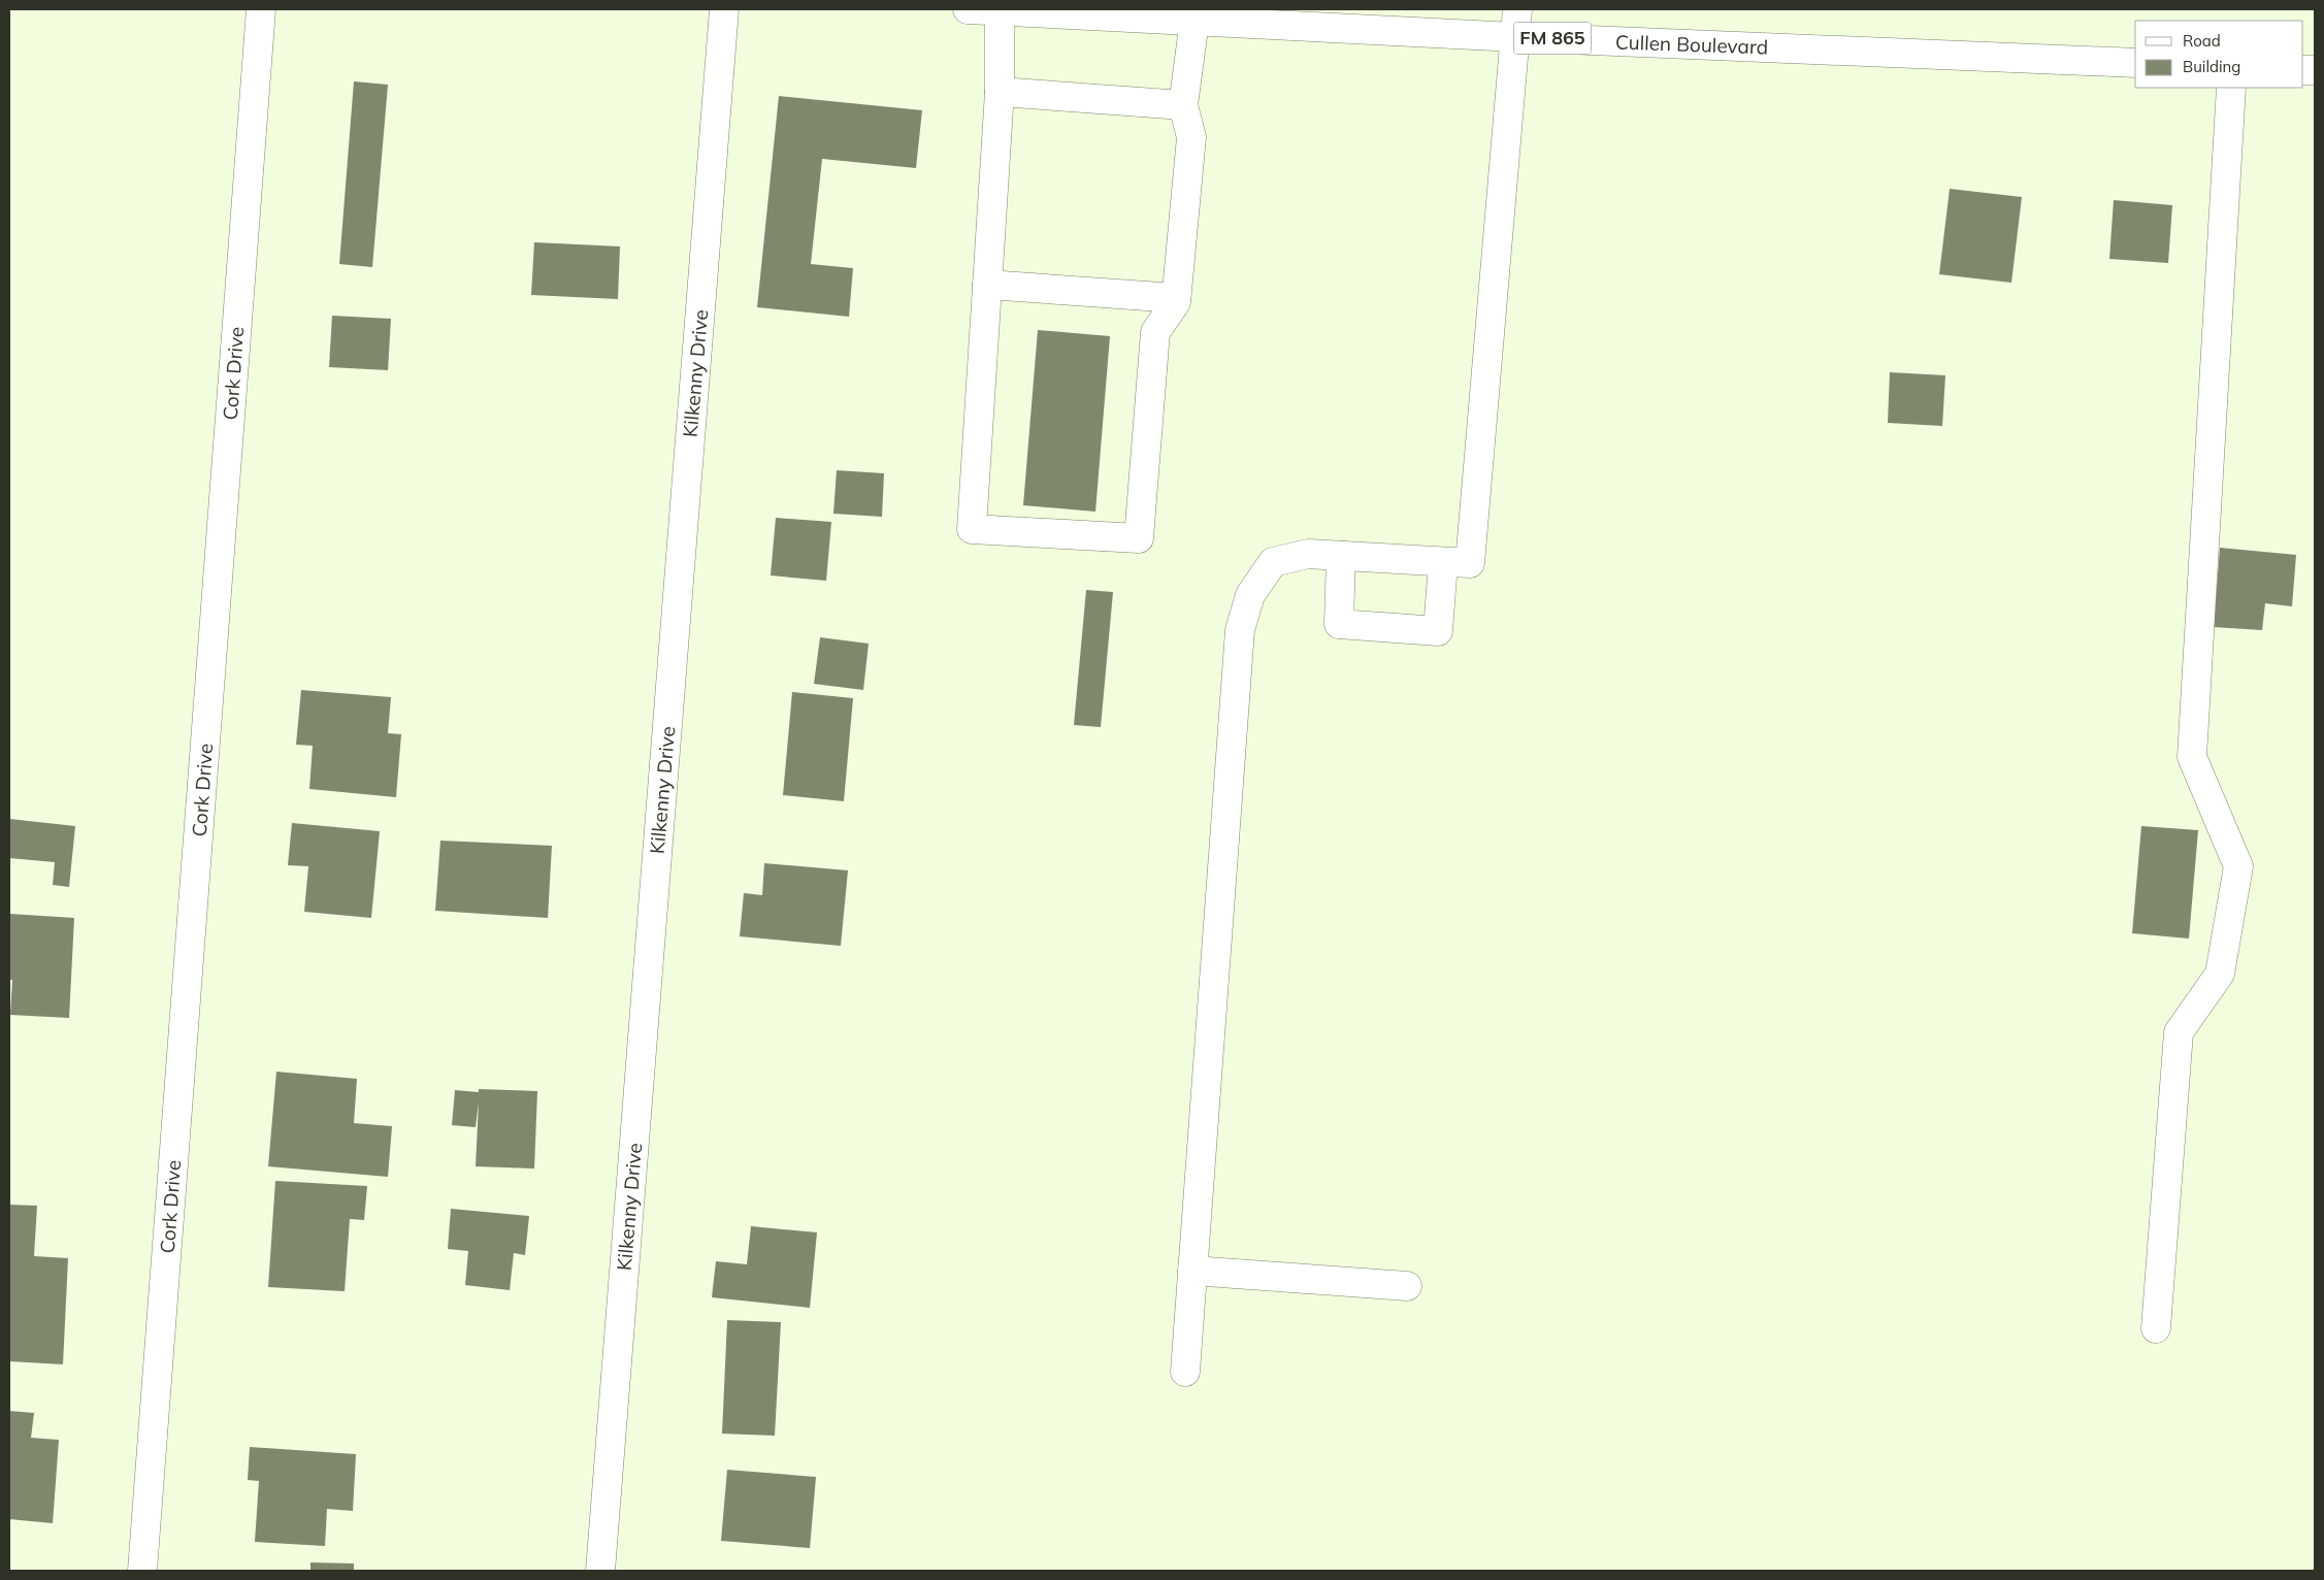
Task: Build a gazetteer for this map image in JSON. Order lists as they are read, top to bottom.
{
  "streets": {
    "street": [
      "FM 865",
      "Cullen Boulevard",
      "Cork Drive",
      "Kilkenny Drive"
    ]
  },
  "legend": ["Road", "Building"]
}
